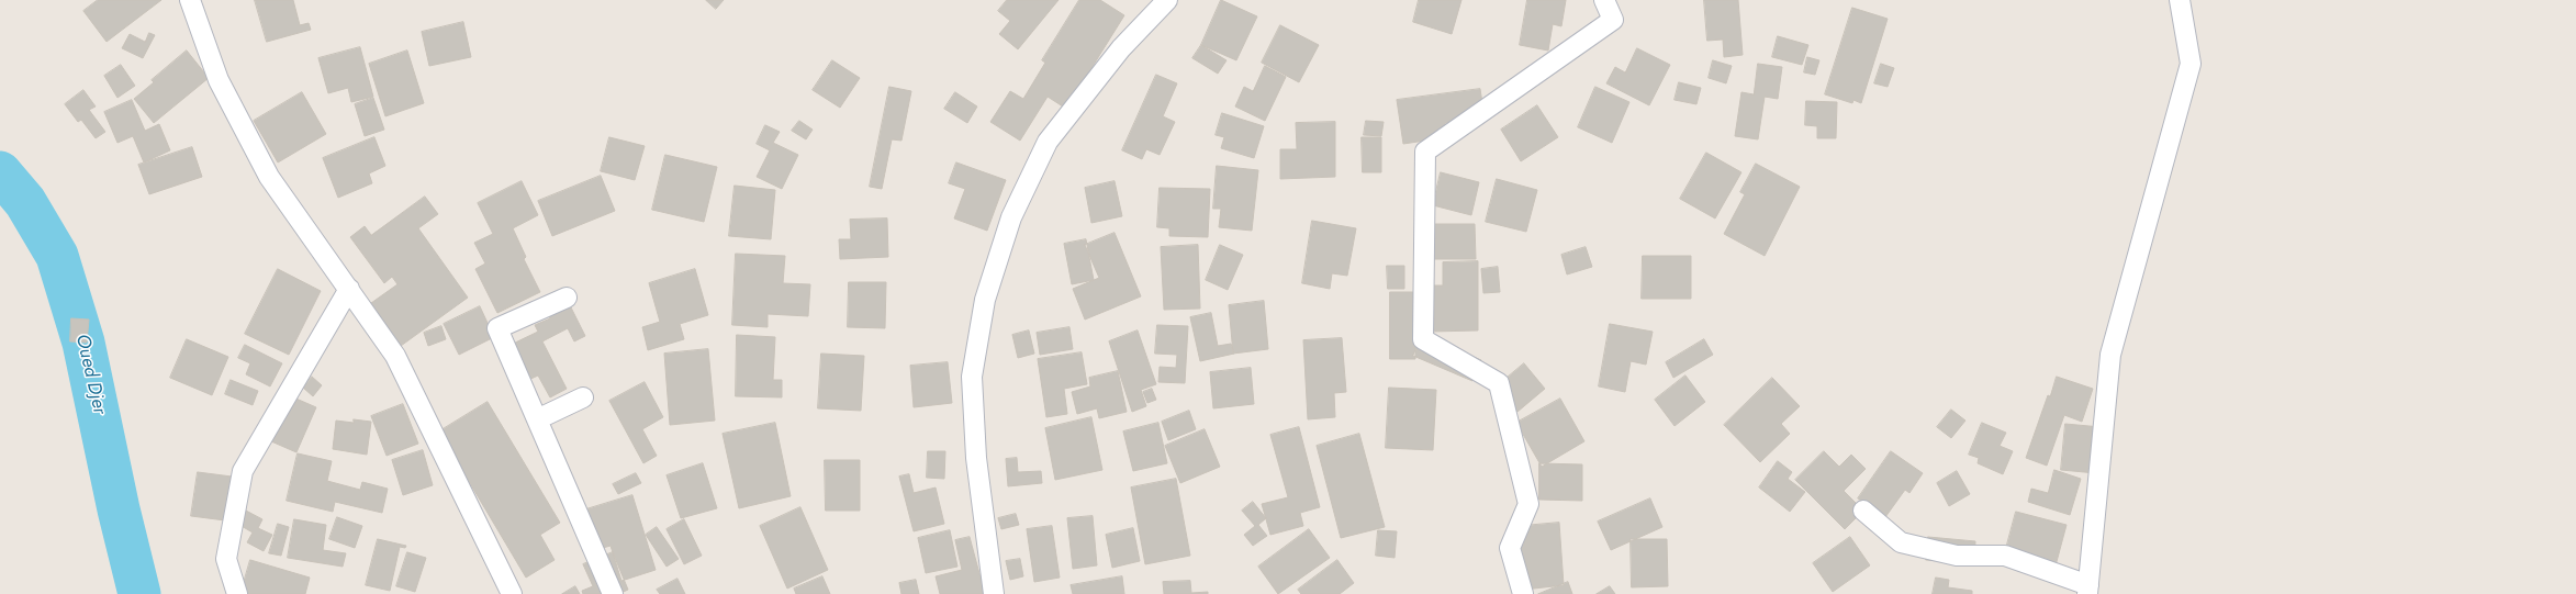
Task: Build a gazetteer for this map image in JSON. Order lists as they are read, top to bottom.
{
  "water": ["Oued Djer"]
}
